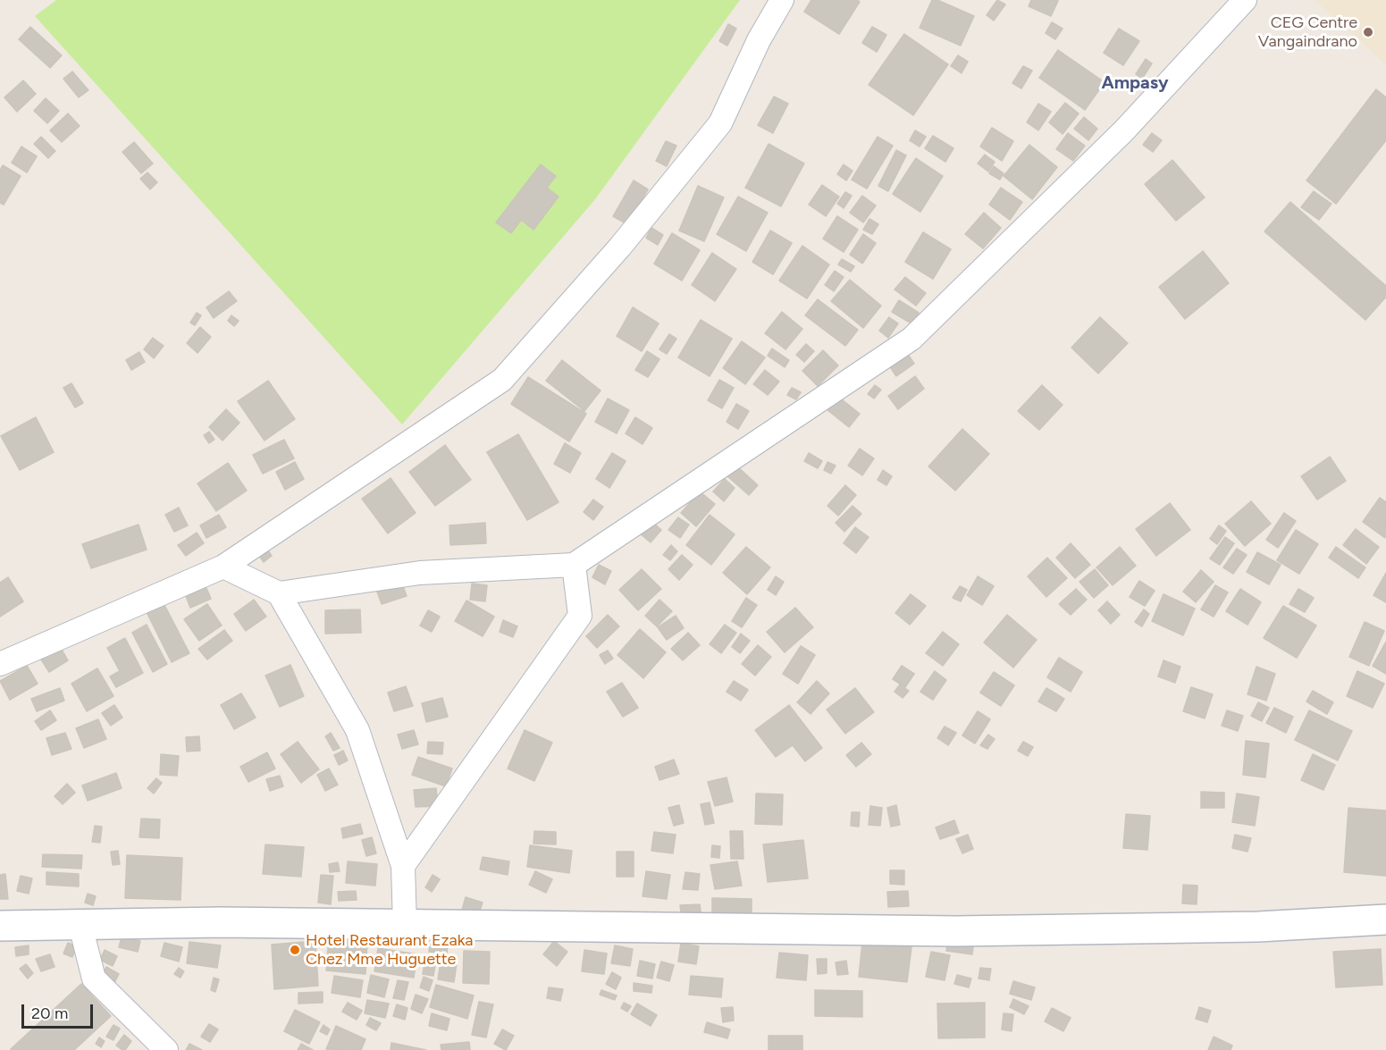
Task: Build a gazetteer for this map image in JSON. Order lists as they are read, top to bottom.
{
  "districts": ["Ampasy"],
  "places": ["CEG Centre Vangaindrano", "Hotel Restaurant Ezaka Chez Mme Huguette"],
  "scale_bar": "20 m"
}
